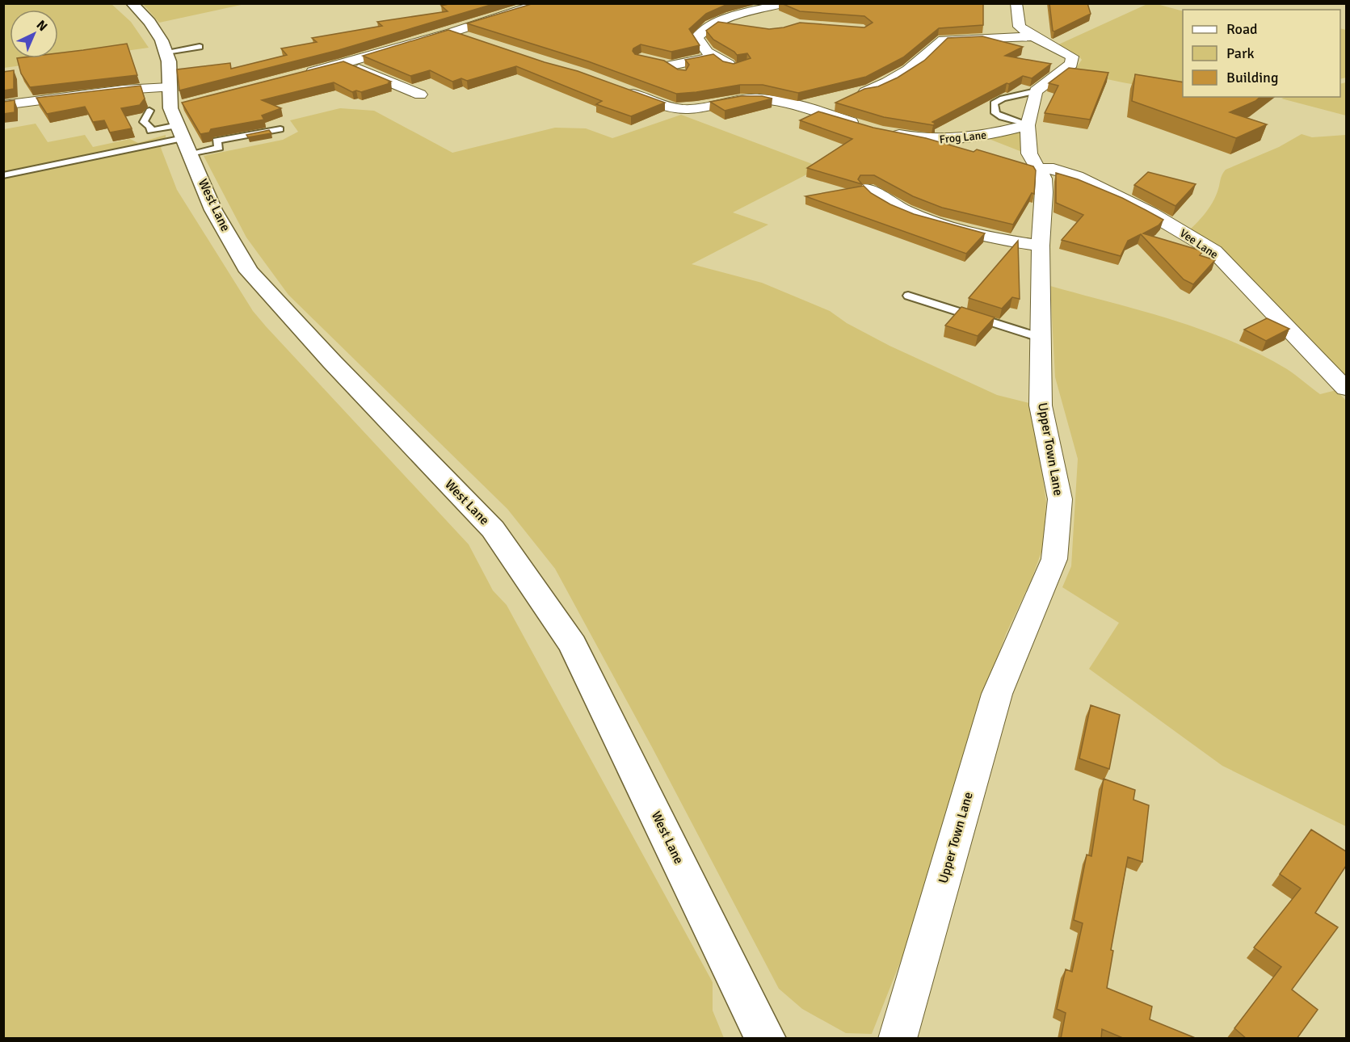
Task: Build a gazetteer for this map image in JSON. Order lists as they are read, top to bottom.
{
  "streets": {
    "street": [
      "Frog Lane",
      "West Lane",
      "Vee Lane",
      "Upper Town Lane"
    ]
  },
  "crossings": [
    ["Frog Lane", "Upper Town Lane"],
    ["Vee Lane", "Upper Town Lane"]
  ],
  "legend": ["Road", "Park", "Building"],
  "north": "top right"
}
